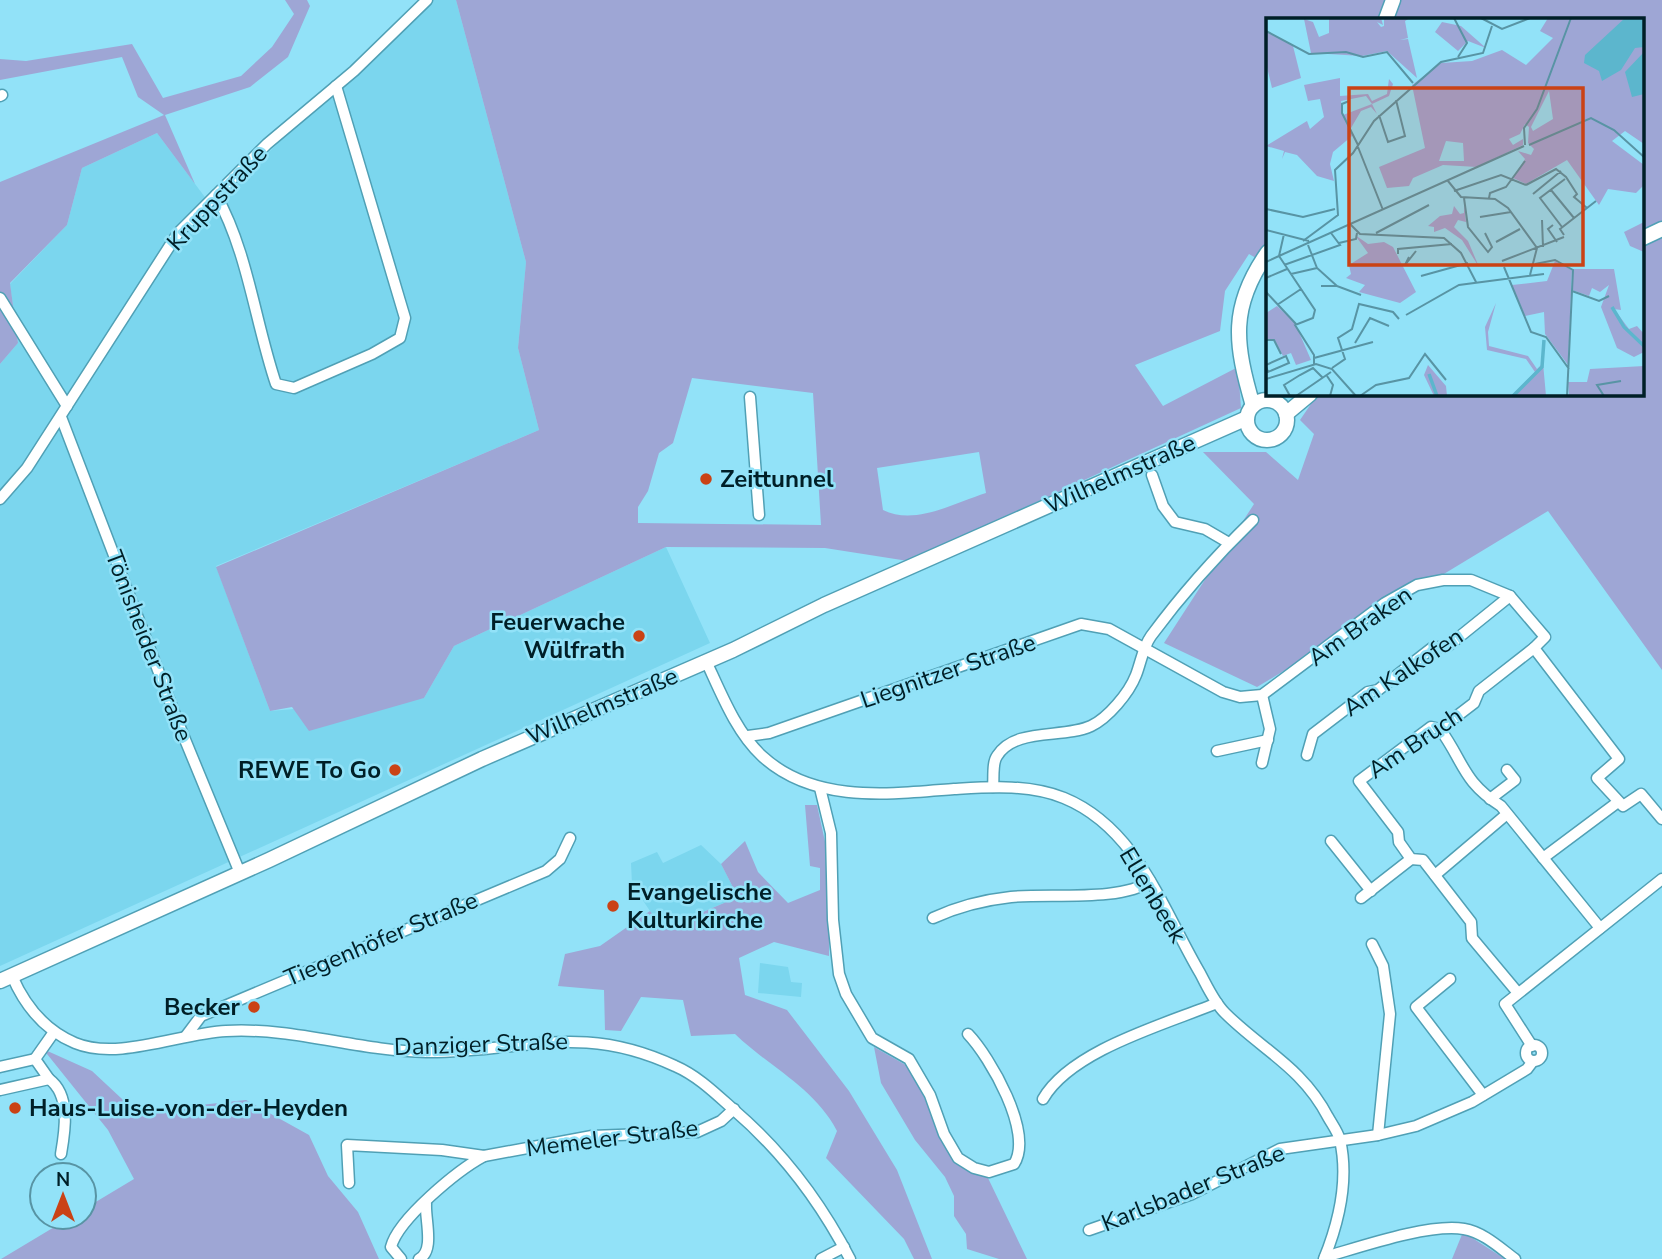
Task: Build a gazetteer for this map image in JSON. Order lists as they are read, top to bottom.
{
  "streets": {
    "main road": ["Wilhelmstraße"],
    "street": [
      "Kruppstraße",
      "Am Braken",
      "Tönisheider Straße",
      "Liegnitzer Straße",
      "Am Kalkofen",
      "Am Bruch",
      "Ellenbeek",
      "Tiegenhöfer Straße",
      "Danziger Straße",
      "Memeler Straße",
      "Karlsbader Straße"
    ]
  },
  "crossings": [
    ["Kruppstraße", "Tönisheider Straße"],
    ["Wilhelmstraße", "Tönisheider Straße"],
    ["Wilhelmstraße", "Ellenbeek"],
    ["Wilhelmstraße", "Danziger Straße"],
    ["Am Braken", "Am Kalkofen"],
    ["Am Braken", "Am Bruch"],
    ["Liegnitzer Straße", "Ellenbeek"],
    ["Ellenbeek", "Karlsbader Straße"],
    ["Tiegenhöfer Straße", "Danziger Straße"],
    ["Danziger Straße", "Memeler Straße"]
  ],
  "places": [
    "Zeittunnel",
    "Feuerwache Wülfrath",
    "REWE To Go",
    "Evangelische Kulturkirche",
    "Becker",
    "Haus-Luise-von-der-Heyden"
  ],
  "north": "top"
}
